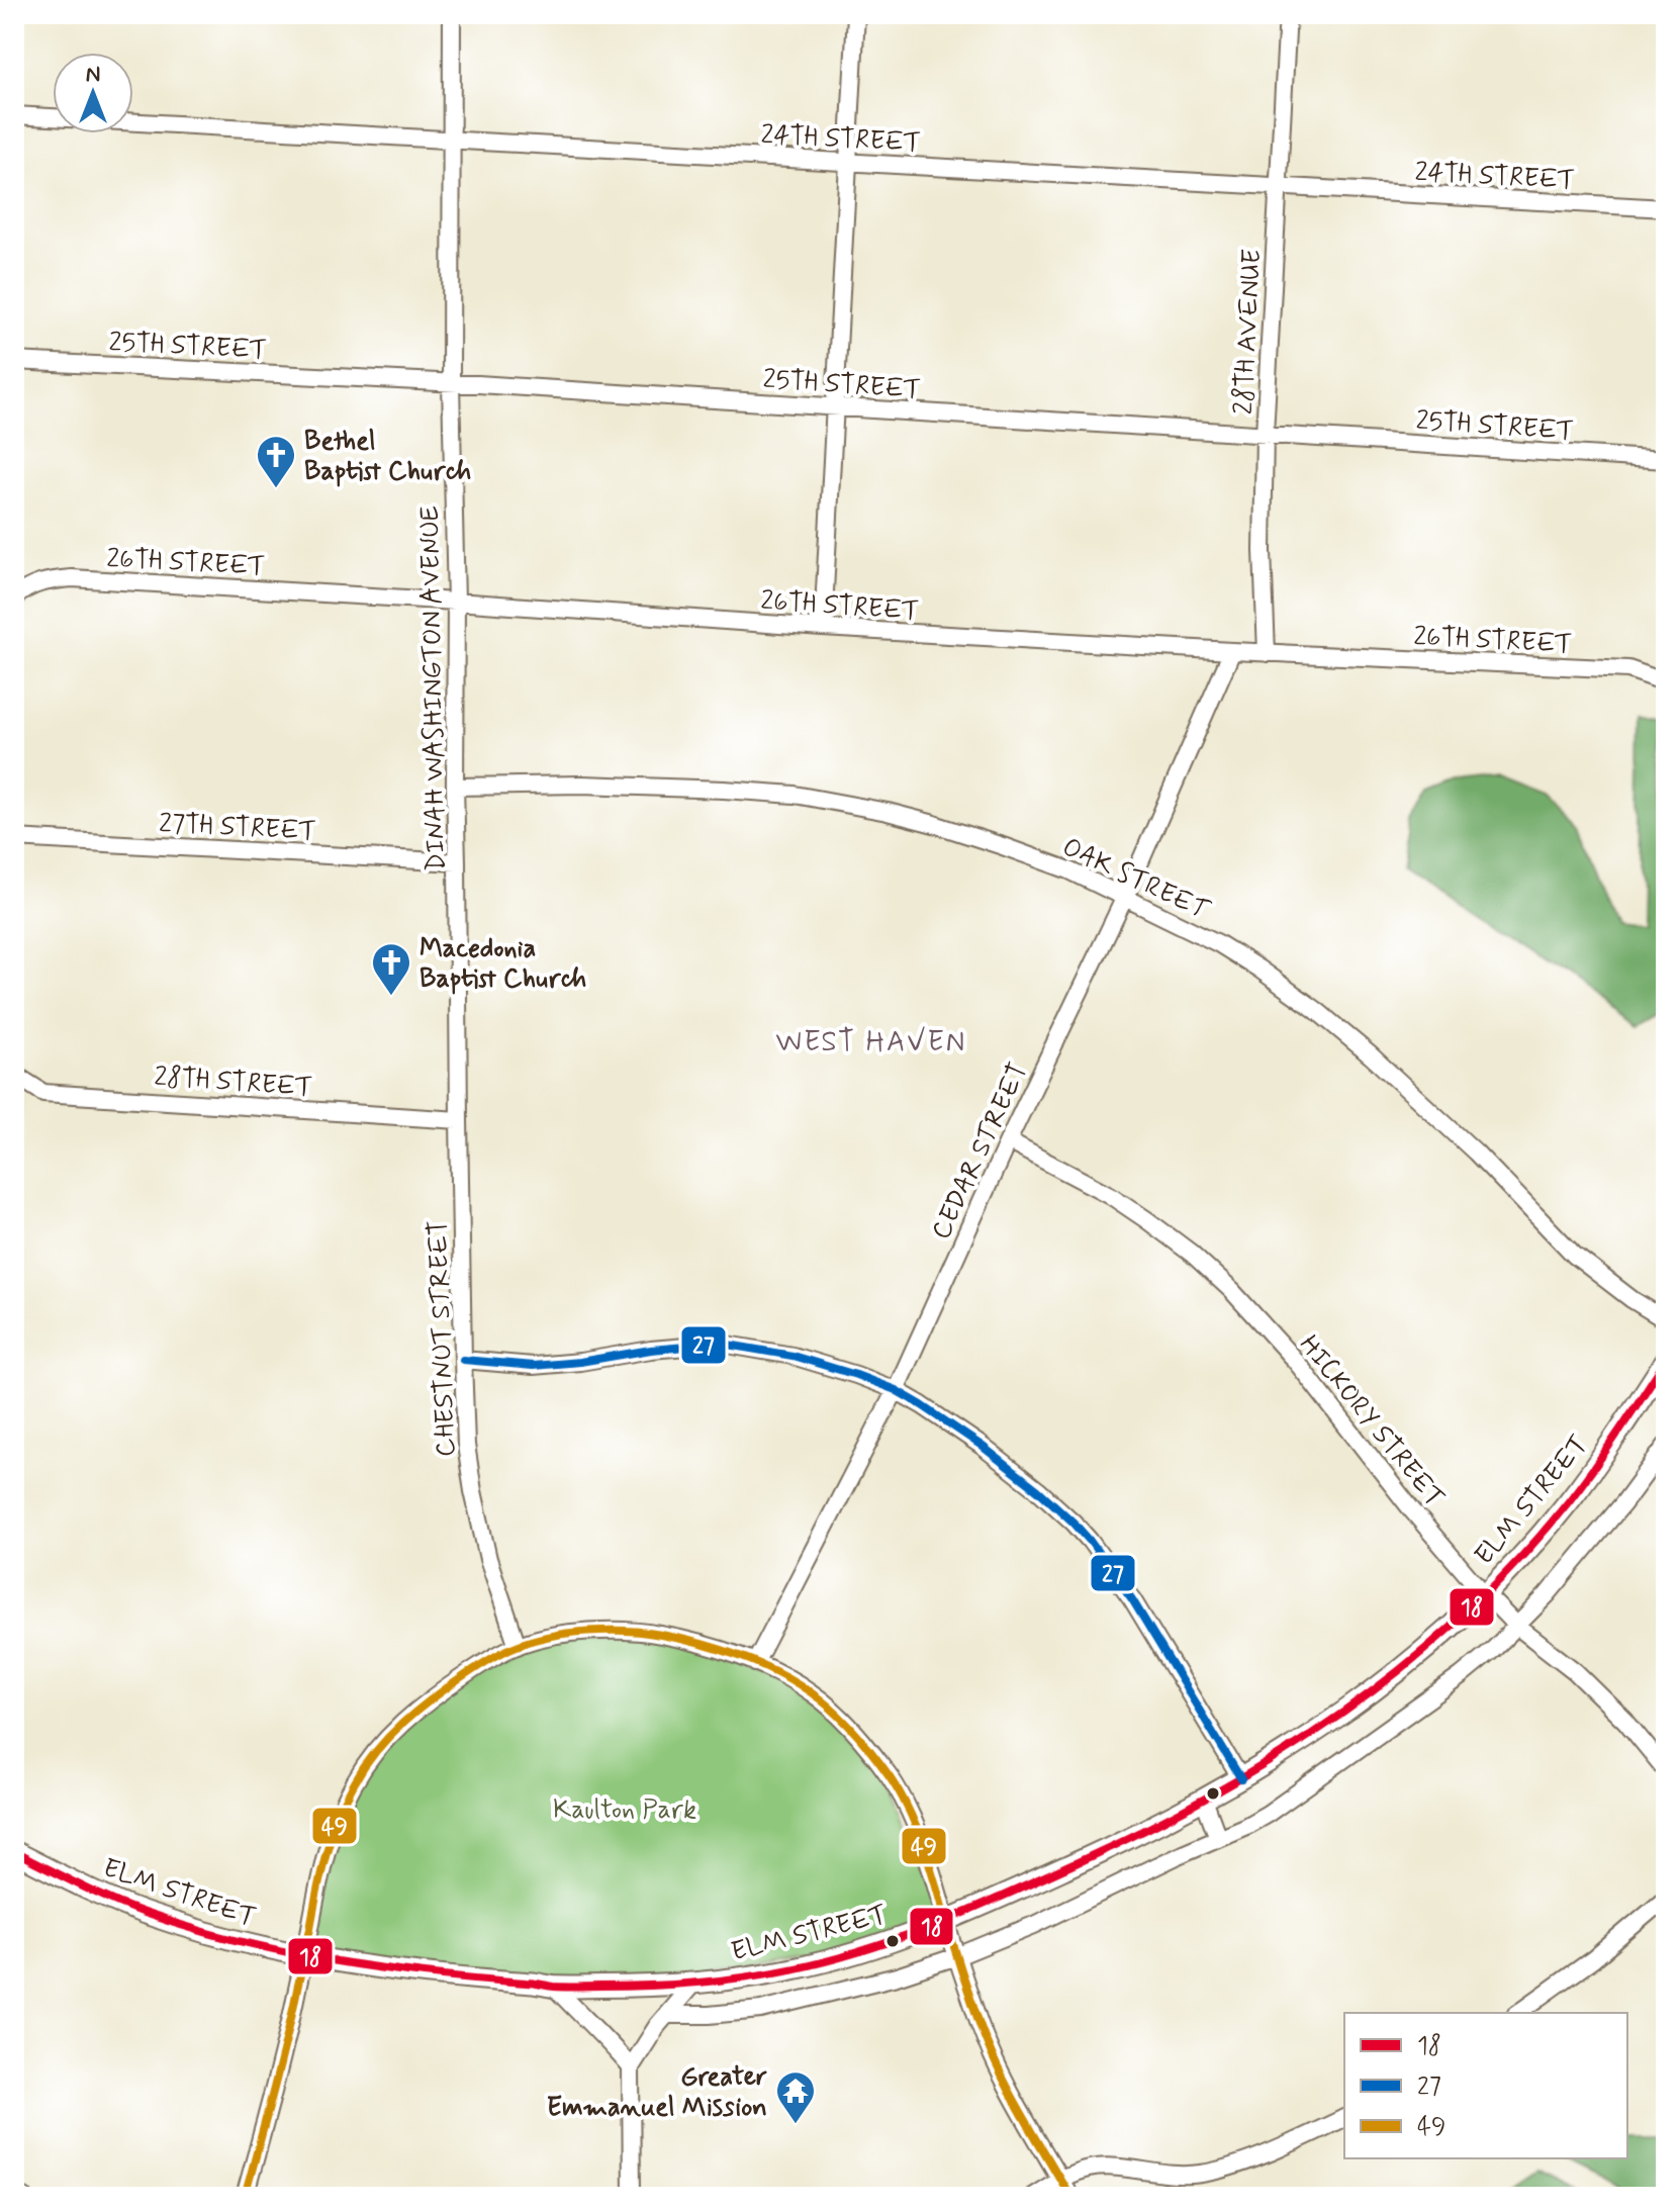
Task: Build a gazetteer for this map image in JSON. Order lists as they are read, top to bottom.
{
  "streets": {
    "street": [
      "24TH STREET",
      "28TH AVENUE",
      "25TH STREET",
      "26TH STREET",
      "DINAH WASHINGTON AVENUE",
      "27TH STREET",
      "OAK STREET",
      "28TH STREET",
      "CEDAR STREET",
      "CHESTNUT STREET",
      "HICKORY STREET",
      "ELM STREET"
    ]
  },
  "crossings": [
    ["24TH STREET", "28TH AVENUE"],
    ["24TH STREET", "DINAH WASHINGTON AVENUE"],
    ["28TH AVENUE", "25TH STREET"],
    ["28TH AVENUE", "26TH STREET"],
    ["25TH STREET", "DINAH WASHINGTON AVENUE"],
    ["26TH STREET", "DINAH WASHINGTON AVENUE"],
    ["26TH STREET", "CEDAR STREET"],
    ["DINAH WASHINGTON AVENUE", "27TH STREET"],
    ["DINAH WASHINGTON AVENUE", "OAK STREET"],
    ["DINAH WASHINGTON AVENUE", "28TH STREET"],
    ["DINAH WASHINGTON AVENUE", "CHESTNUT STREET"],
    ["OAK STREET", "CEDAR STREET"],
    ["28TH STREET", "CHESTNUT STREET"],
    ["CEDAR STREET", "HICKORY STREET"],
    ["HICKORY STREET", "ELM STREET"]
  ],
  "districts": ["WEST HAVEN"],
  "parks": ["Kaulton Park"],
  "places": {
    "church": ["Bethel Baptist Church", "Macedonia Baptist Church"],
    "temple": ["Greater Emmanuel Mission"]
  },
  "lines": ["transit line 27", "transit line 18", "transit line 49"],
  "legend": ["18", "27", "49"],
  "north": "top"
}
